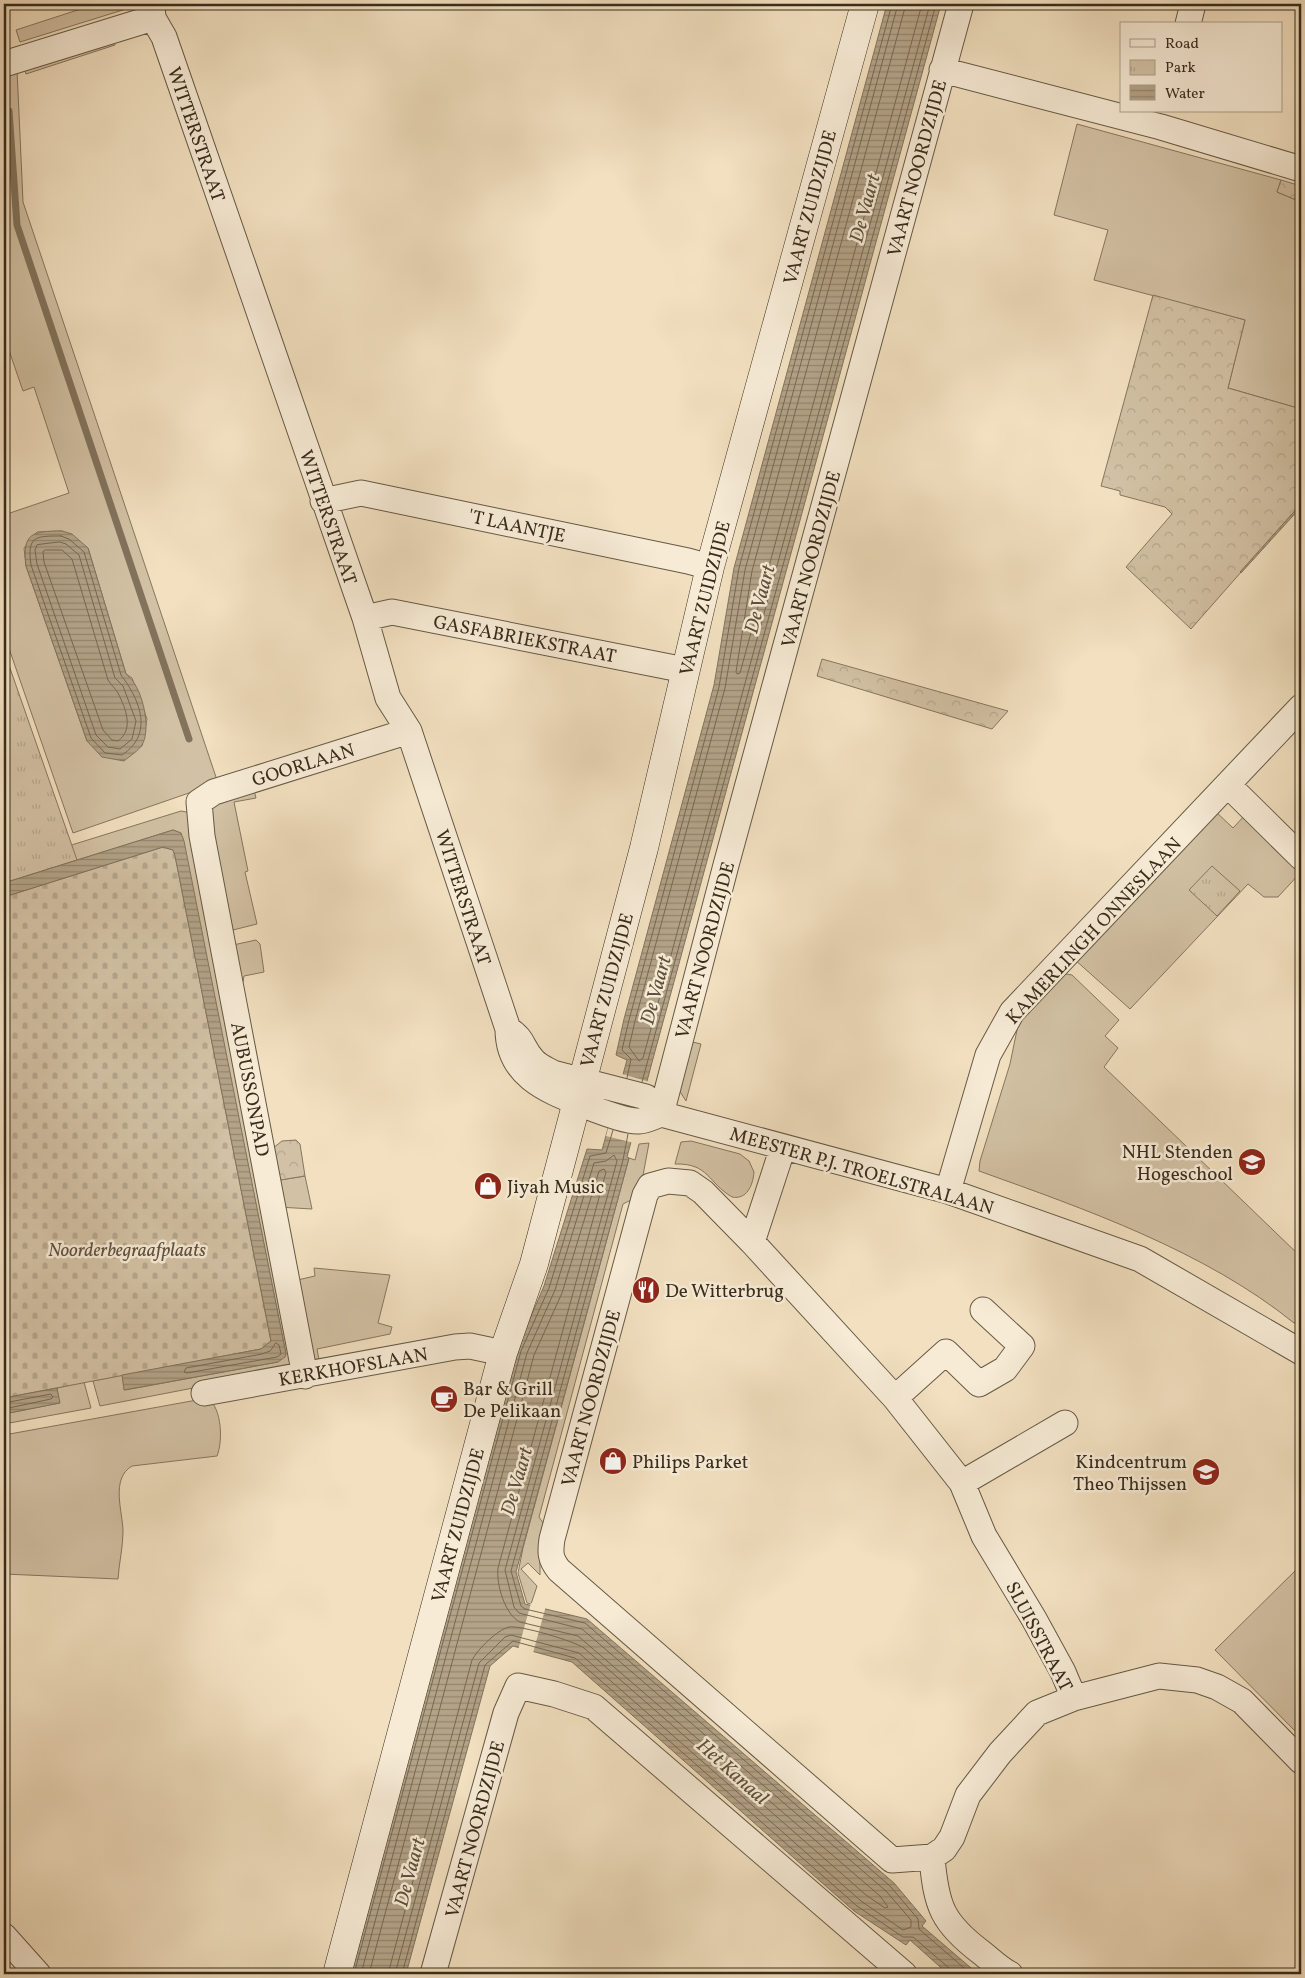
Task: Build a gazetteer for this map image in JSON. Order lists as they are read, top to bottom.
{
  "streets": {
    "main road": ["VAART ZUIDZIJDE"],
    "street": [
      "WITTERSTRAAT",
      "VAART NOORDZIJDE",
      "'T LAANTJE",
      "GASFABRIEKSTRAAT",
      "GOORLAAN",
      "KAMERLINGH ONNESLAAN",
      "AUBUSSONPAD",
      "MEESTER P.J. TROELSTRALAAN",
      "KERKHOFSLAAN",
      "SLUISSTRAAT"
    ]
  },
  "crossings": [
    ["WITTERSTRAAT", "VAART ZUIDZIJDE"],
    ["WITTERSTRAAT", "'T LAANTJE"],
    ["WITTERSTRAAT", "GASFABRIEKSTRAAT"],
    ["WITTERSTRAAT", "GOORLAAN"],
    ["WITTERSTRAAT", "MEESTER P.J. TROELSTRALAAN"],
    ["VAART NOORDZIJDE", "MEESTER P.J. TROELSTRALAAN"],
    ["VAART NOORDZIJDE", "SLUISSTRAAT"],
    ["VAART ZUIDZIJDE", "'T LAANTJE"],
    ["VAART ZUIDZIJDE", "GASFABRIEKSTRAAT"],
    ["VAART ZUIDZIJDE", "MEESTER P.J. TROELSTRALAAN"],
    ["VAART ZUIDZIJDE", "KERKHOFSLAAN"],
    ["GOORLAAN", "AUBUSSONPAD"],
    ["KAMERLINGH ONNESLAAN", "MEESTER P.J. TROELSTRALAAN"],
    ["AUBUSSONPAD", "KERKHOFSLAAN"]
  ],
  "water": ["De Vaart", "Het Kanaal"],
  "parks": ["Noorderbegraafplaats"],
  "places": {
    "school or university": ["NHL Stenden Hogeschool", "Kindcentrum Theo Thijssen"],
    "shop": ["Jiyah Music", "Philips Parket"],
    "restaurant": ["De Witterbrug"],
    "cafe": ["Bar & Grill De Pelikaan"]
  },
  "legend": ["Road", "Park", "Water"]
}
